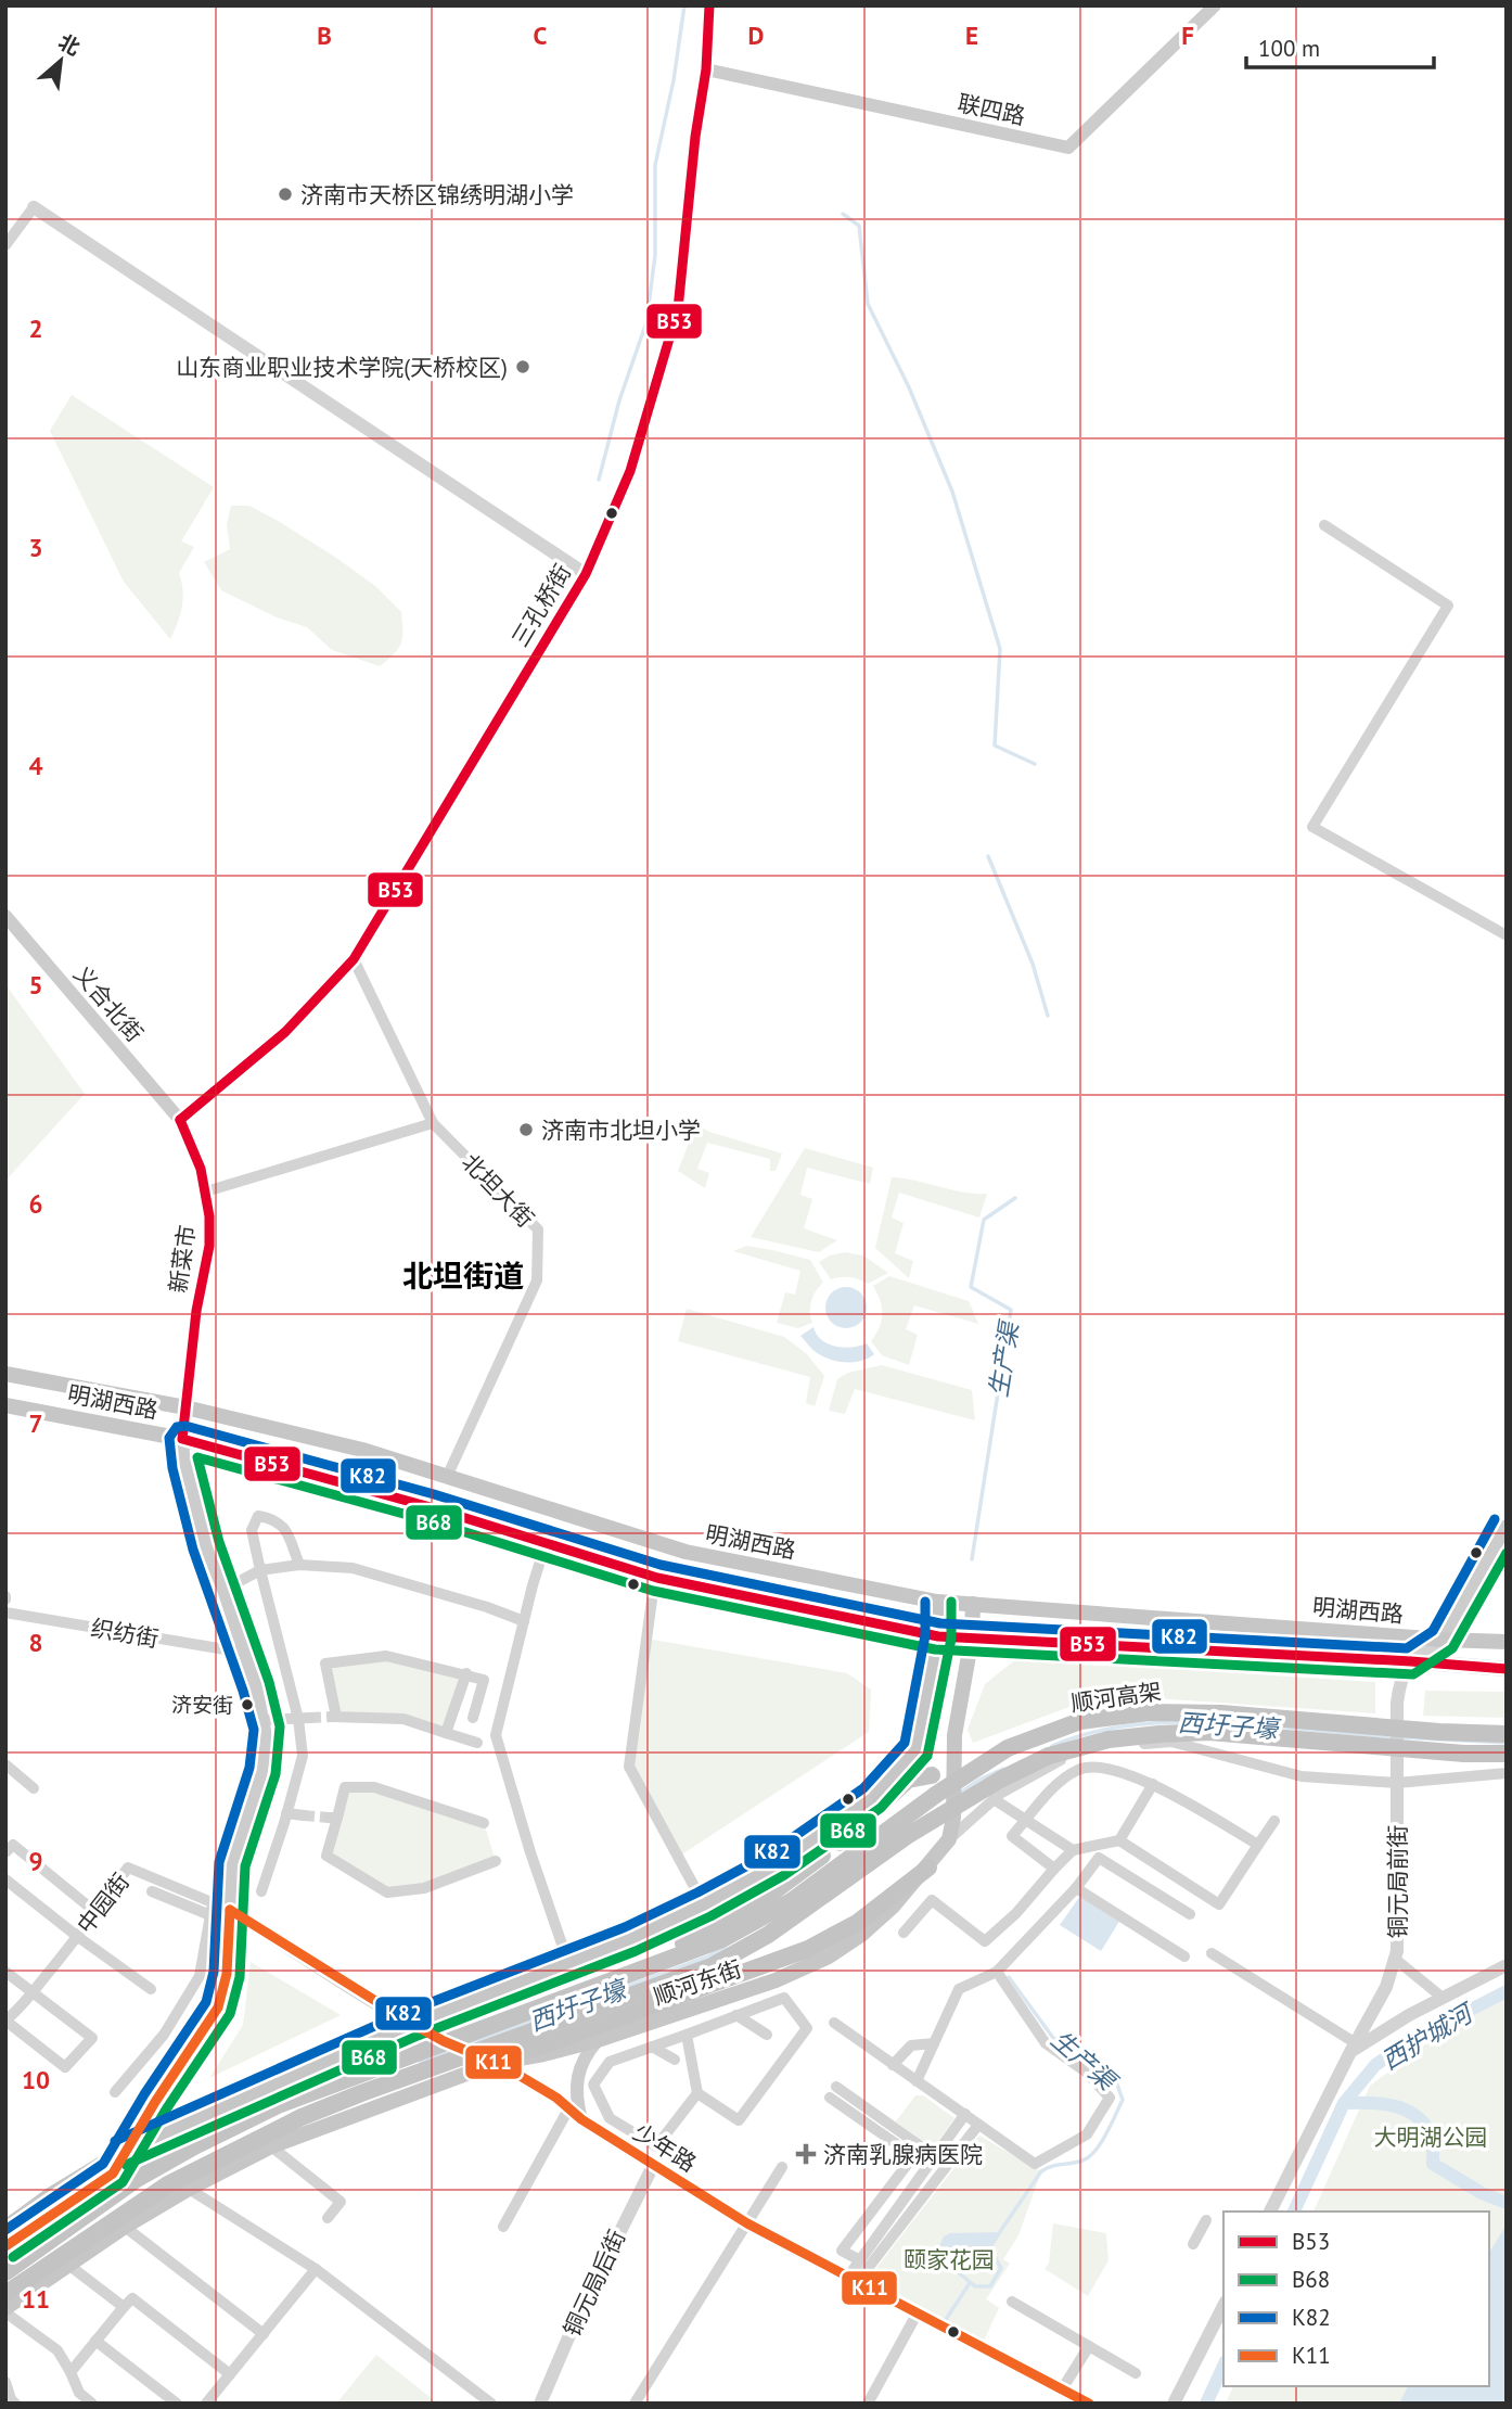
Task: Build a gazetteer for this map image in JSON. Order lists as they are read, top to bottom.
{
  "streets": {
    "highway": ["顺河高架"],
    "main road": [
      "联四路",
      "三孔桥街",
      "义合北街",
      "新菜市",
      "明湖西路",
      "顺河东街",
      "少年路"
    ],
    "street": [
      "北坦大街",
      "织纺街",
      "铜元局前街",
      "中园街",
      "铜元局后街"
    ]
  },
  "crossings": [
    ["联四路", "三孔桥街"],
    ["三孔桥街", "义合北街"],
    ["三孔桥街", "北坦大街"],
    ["三孔桥街", "新菜市"],
    ["义合北街", "新菜市"],
    ["北坦大街", "明湖西路"],
    ["新菜市", "明湖西路"],
    ["明湖西路", "铜元局前街"],
    ["明湖西路", "顺河东街"],
    ["顺河高架", "少年路"],
    ["中园街", "少年路"],
    ["顺河东街", "少年路"],
    ["少年路", "铜元局后街"]
  ],
  "districts": ["北坦街道"],
  "water": ["生产渠", "西圩子壕", "西护城河"],
  "parks": ["大明湖公园", "颐家花园"],
  "places": {
    "other": [
      "济南市天桥区锦绣明湖小学",
      "山东商业职业技术学院(天桥校区)",
      "济南市北坦小学",
      "济安街"
    ],
    "health": ["济南乳腺病医院"]
  },
  "lines": [
    "transit line B53",
    "transit line K82",
    "transit line B68",
    "transit line K11"
  ],
  "legend": [
    "B53",
    "B68",
    "K82",
    "K11"
  ],
  "scale_bar": "100 m",
  "north": "top right",
  "grid": {
    "columns": [
      "B",
      "C",
      "D",
      "E",
      "F"
    ],
    "rows": [
      "2",
      "3",
      "4",
      "5",
      "6",
      "7",
      "8",
      "9",
      "10",
      "11"
    ]
  }
}
